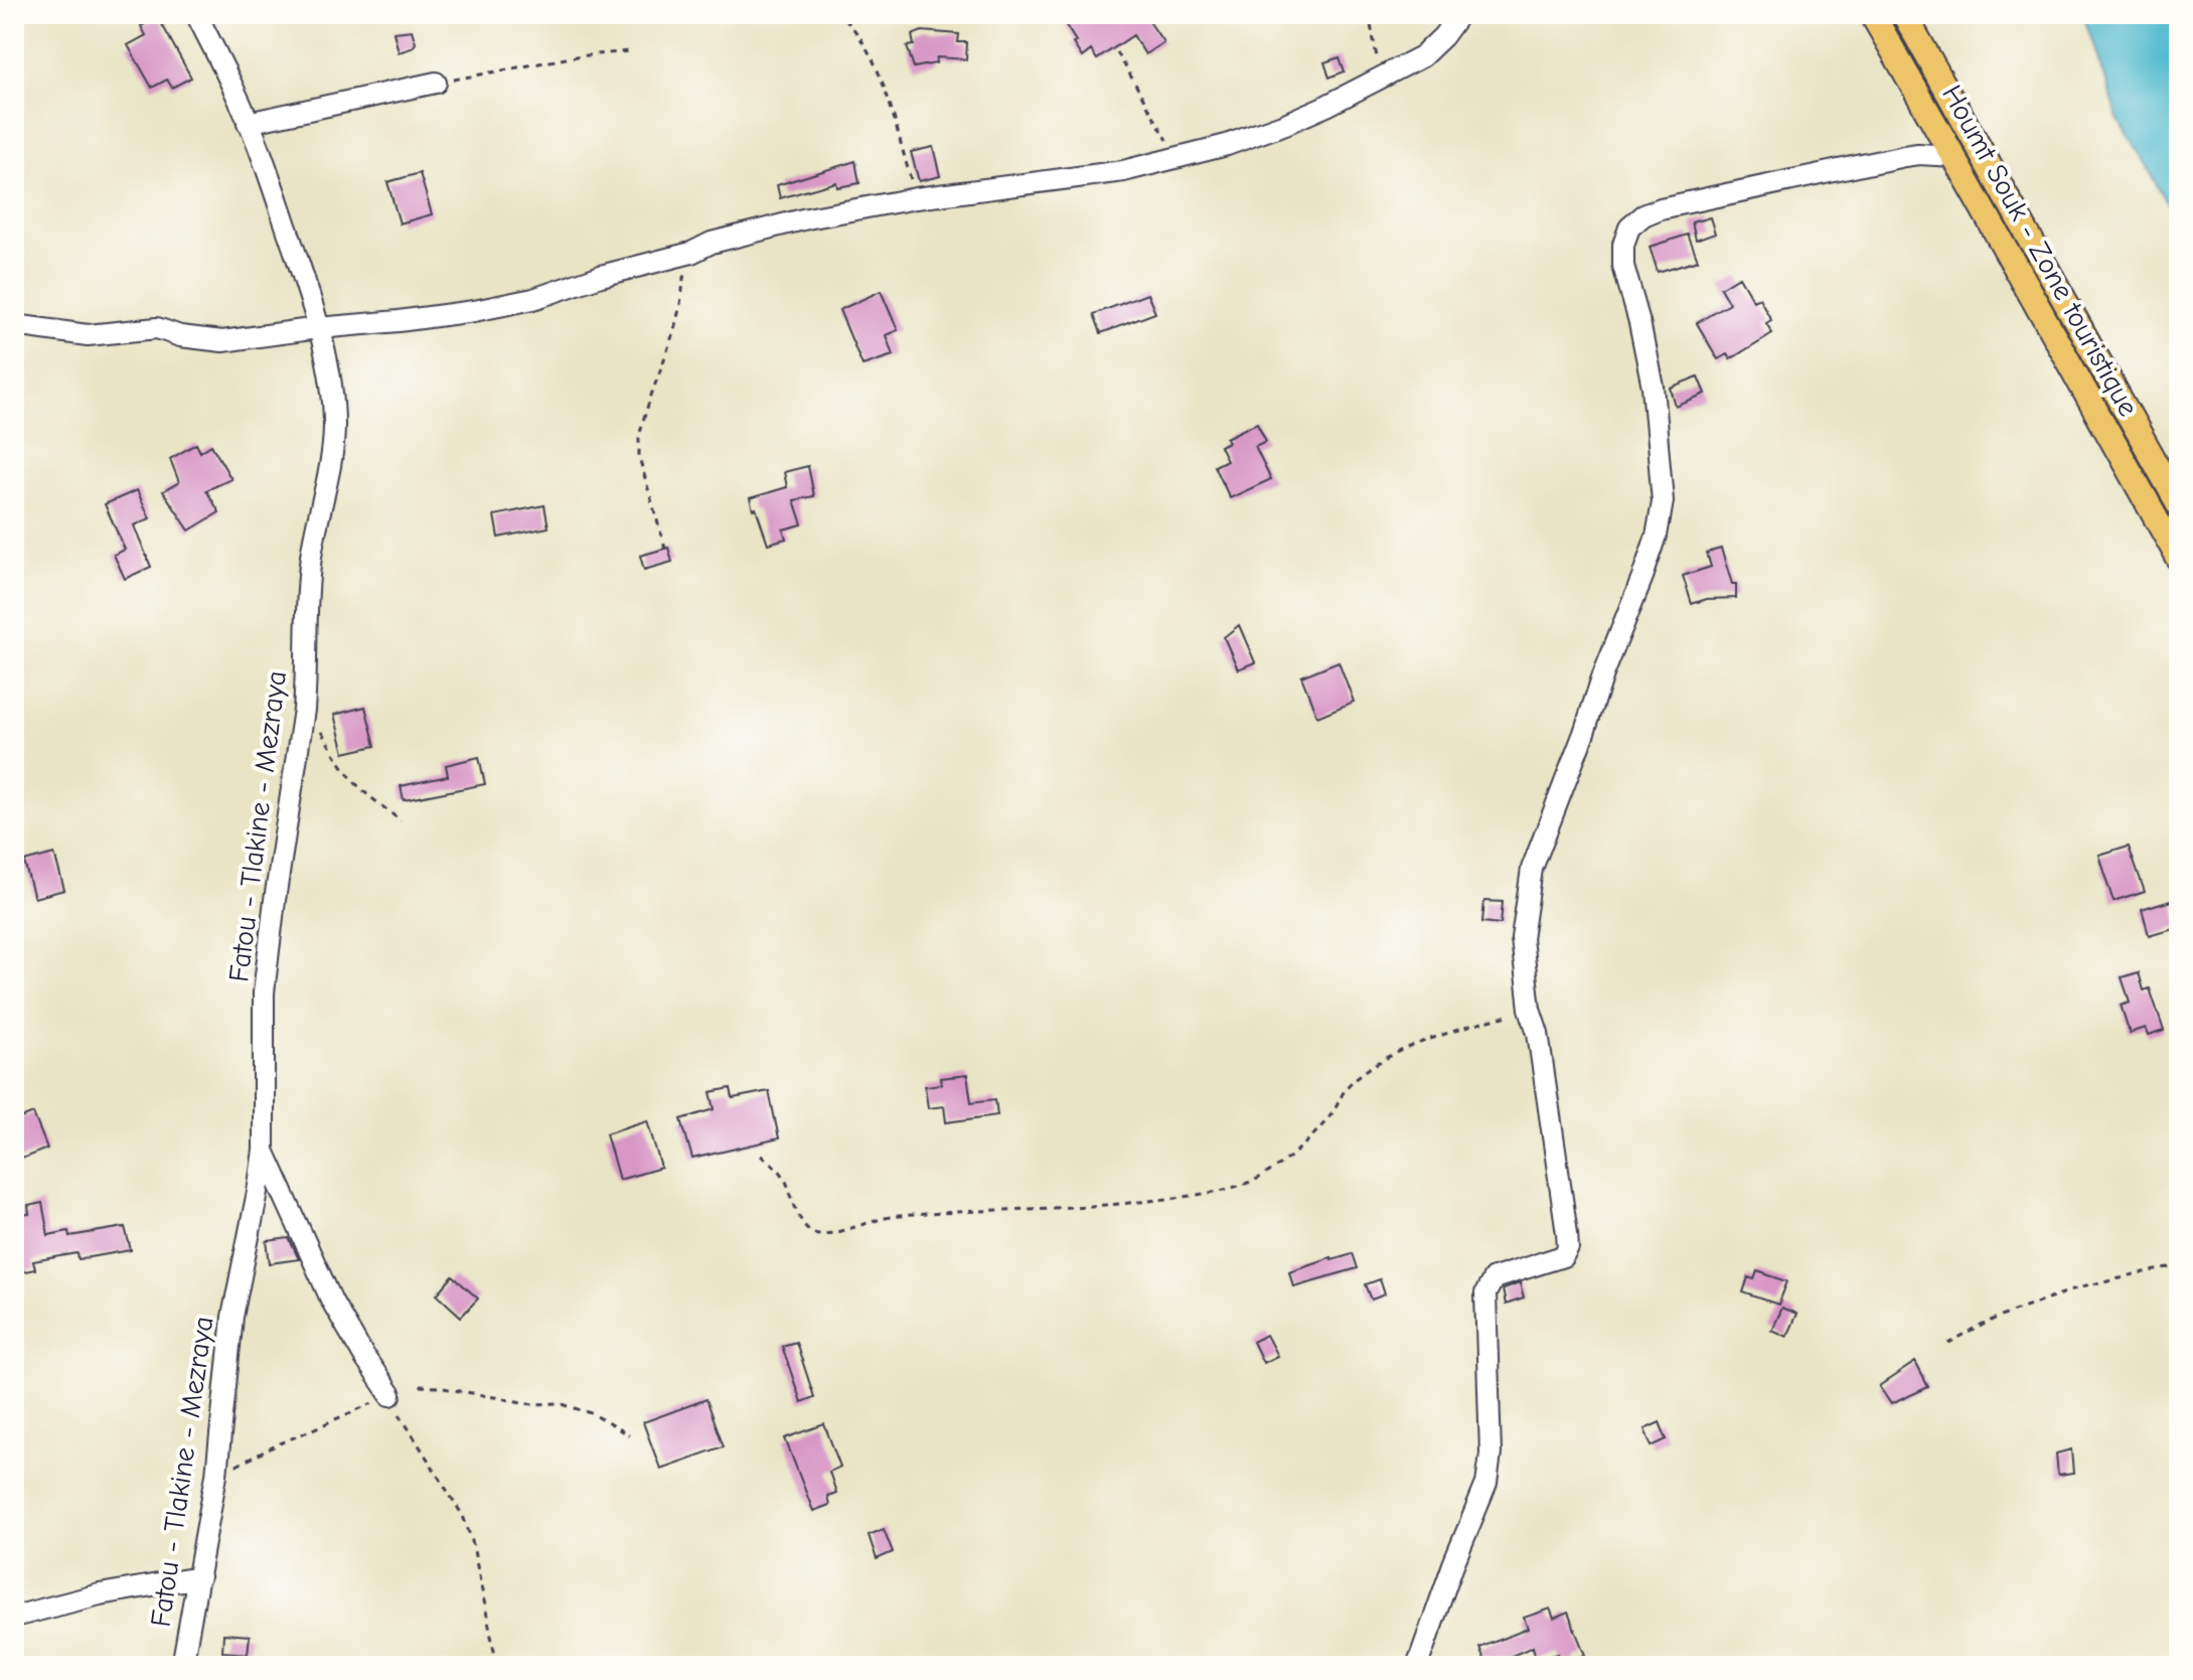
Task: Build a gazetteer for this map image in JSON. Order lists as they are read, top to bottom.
{
  "streets": {
    "main road": ["Houmt Souk - Zone touristique"],
    "street": ["Fatou - Tlakine - Mezraya"]
  }
}
